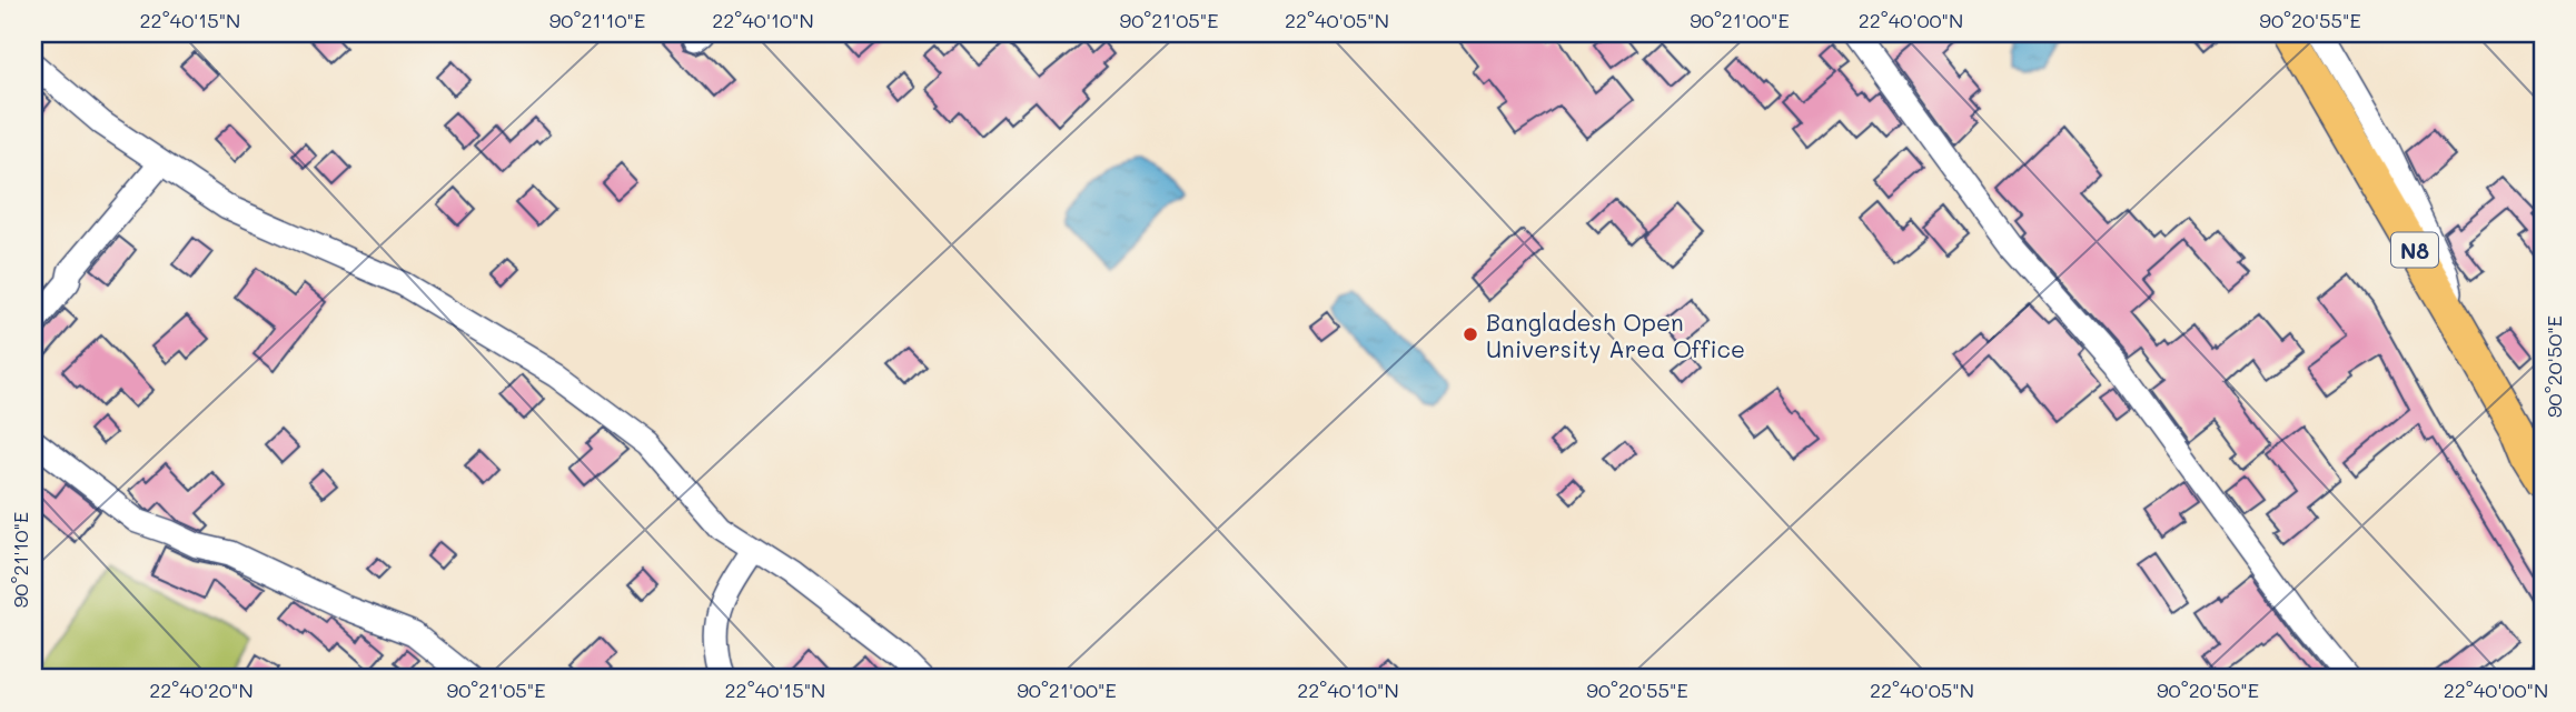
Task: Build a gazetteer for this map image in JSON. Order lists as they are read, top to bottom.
{
  "streets": {
    "highway": ["N8"]
  },
  "places": ["Bangladesh Open University Area Office"],
  "coordinates": [
    "22°40'15\"N",
    "90°21'10\"E",
    "22°40'10\"N",
    "90°21'05\"E",
    "22°40'05\"N",
    "90°21'00\"E",
    "22°40'00\"N",
    "90°20'55\"E",
    "90°20'50\"E",
    "22°40'20\"N"
  ]
}
